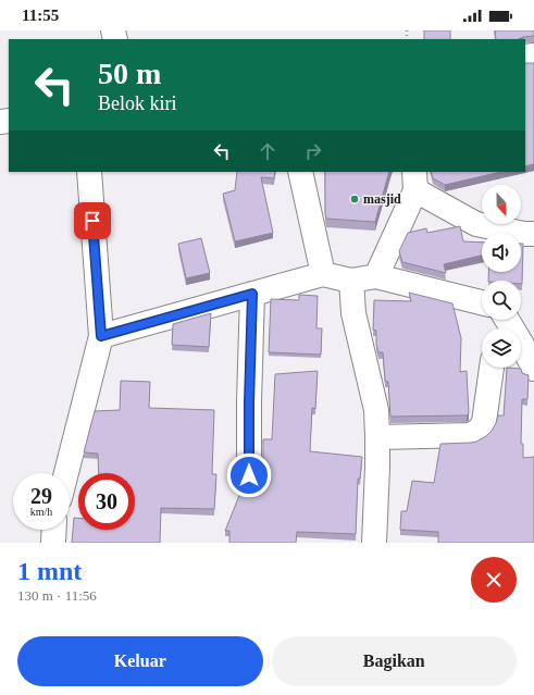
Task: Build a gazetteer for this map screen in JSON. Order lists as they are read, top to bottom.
{
  "places": ["masjid"],
  "north": "bottom",
  "page": {
    "status": "11:55",
    "turn": ["50 m", "Belok kiri"],
    "speed": "29 km/h",
    "limit": "30",
    "heading": ["1 mnt", "130 m · 11:56"],
    "buttons": ["Keluar", "Bagikan"]
  }
}
